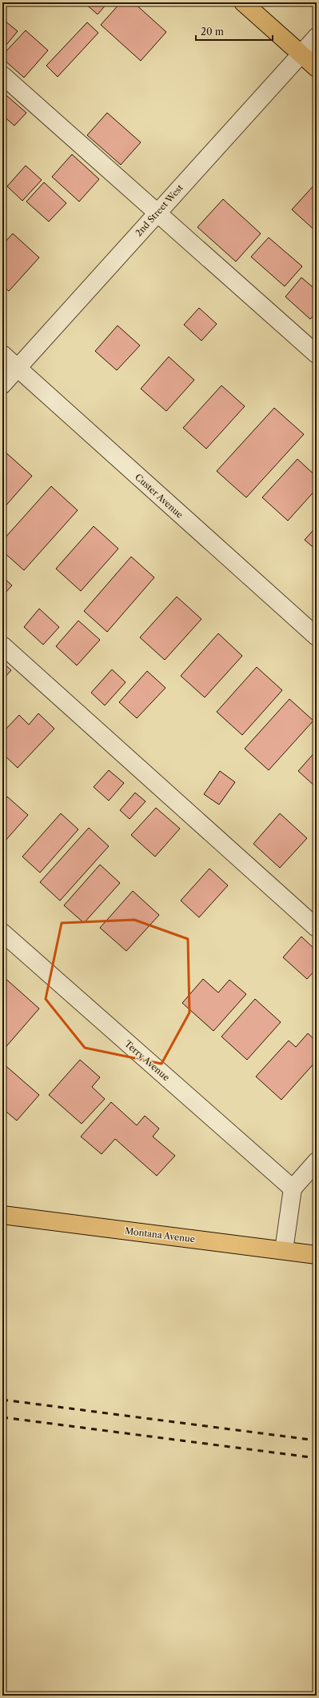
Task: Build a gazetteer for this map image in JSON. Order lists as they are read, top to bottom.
{
  "streets": {
    "main road": ["Montana Avenue"],
    "street": ["2nd Street West", "Custer Avenue", "Terry Avenue"]
  },
  "crossings": [
    ["2nd Street West", "Custer Avenue"]
  ],
  "scale_bar": "20 m"
}
